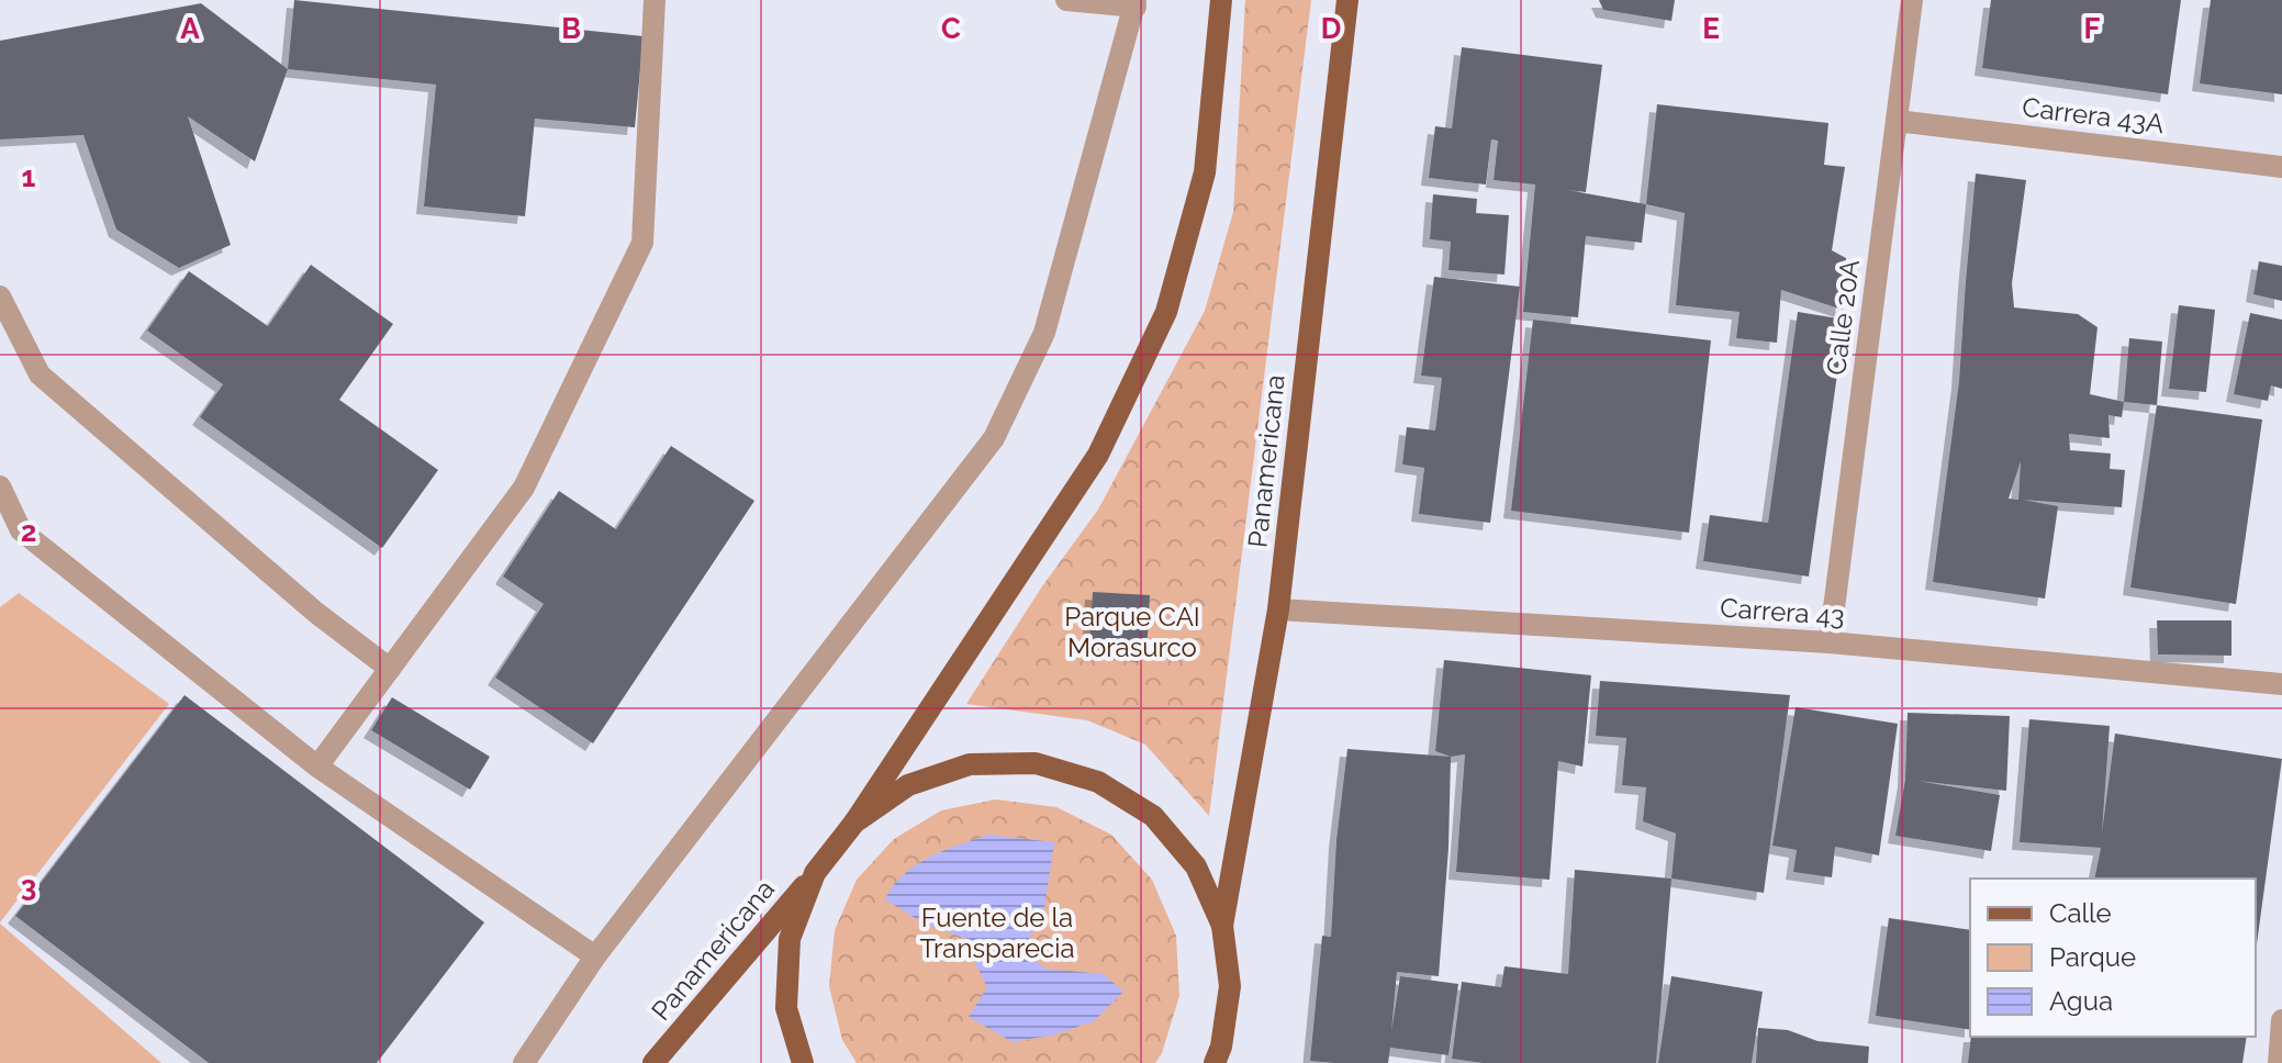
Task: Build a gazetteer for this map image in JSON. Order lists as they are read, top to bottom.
{
  "streets": {
    "main road": ["Panamericana"],
    "street": ["Carrera 43A", "Calle 20A", "Carrera 43"]
  },
  "crossings": [
    ["Carrera 43A", "Calle 20A"],
    ["Calle 20A", "Carrera 43"],
    ["Panamericana", "Carrera 43"]
  ],
  "parks": ["Parque CAI Morasurco", "Fuente de la Transparecia"],
  "legend": ["Calle", "Parque", "Agua"],
  "grid": {
    "columns": [
      "A",
      "B",
      "C",
      "D",
      "E",
      "F"
    ],
    "rows": ["1", "2", "3"]
  }
}
